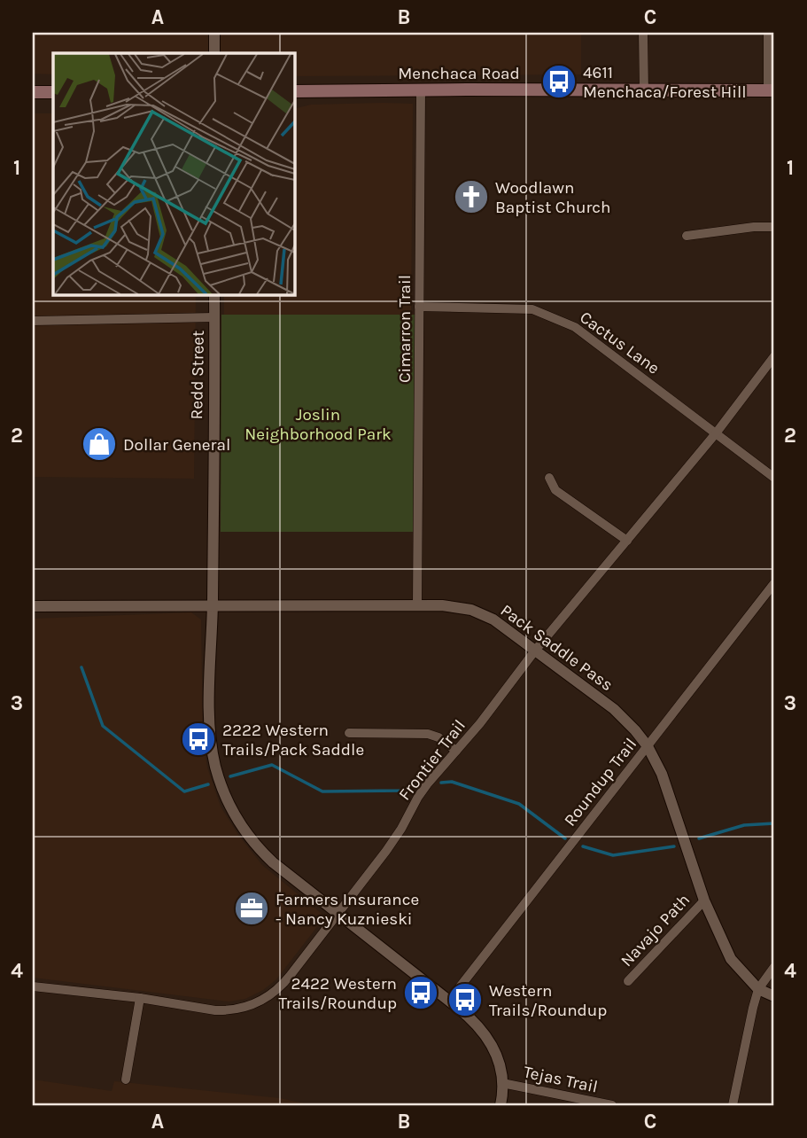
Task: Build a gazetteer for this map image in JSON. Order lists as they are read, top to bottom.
{
  "streets": {
    "main road": ["Menchaca Road"],
    "street": [
      "Cimarron Trail",
      "Cactus Lane",
      "Redd Street",
      "Pack Saddle Pass",
      "Frontier Trail",
      "Roundup Trail",
      "Navajo Path",
      "Tejas Trail"
    ]
  },
  "crossings": [
    ["Menchaca Road", "Cimarron Trail"],
    ["Cimarron Trail", "Cactus Lane"],
    ["Cimarron Trail", "Pack Saddle Pass"],
    ["Cactus Lane", "Frontier Trail"],
    ["Redd Street", "Pack Saddle Pass"],
    ["Redd Street", "Frontier Trail"],
    ["Redd Street", "Roundup Trail"],
    ["Redd Street", "Tejas Trail"],
    ["Pack Saddle Pass", "Frontier Trail"],
    ["Pack Saddle Pass", "Roundup Trail"],
    ["Pack Saddle Pass", "Navajo Path"]
  ],
  "parks": ["Joslin Neighborhood Park"],
  "places": {
    "bus stop": [
      "4611 Menchaca/Forest Hill",
      "2222 Western Trails/Pack Saddle",
      "2422 Western Trails/Roundup",
      "Western Trails/Roundup"
    ],
    "church": ["Woodlawn Baptist Church"],
    "shop": ["Dollar General"],
    "office": ["Farmers Insurance - Nancy Kuznieski"]
  },
  "grid": {
    "columns": ["A", "B", "C"],
    "rows": [
      "1",
      "2",
      "3",
      "4"
    ]
  }
}
